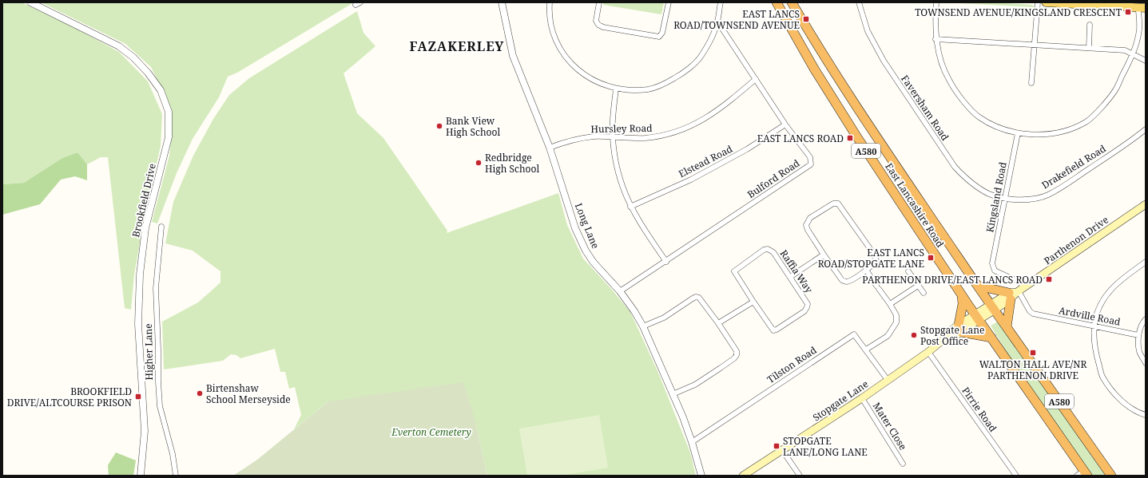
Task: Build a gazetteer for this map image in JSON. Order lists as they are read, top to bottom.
{
  "streets": {
    "highway": ["A580", "East Lancashire Road"],
    "main road": ["Parthenon Drive", "Stopgate Lane"],
    "street": [
      "Faversham Road",
      "Hursley Road",
      "Elstead Road",
      "Drakefield Road",
      "Bulford Road",
      "Kingsland Road",
      "Brookfield Drive",
      "Long Lane",
      "Raffia Way",
      "Ardville Road",
      "Higher Lane",
      "Tilston Road",
      "Pirrie Road",
      "Mater Close"
    ]
  },
  "crossings": [
    ["Faversham Road", "Drakefield Road"],
    ["Faversham Road", "Kingsland Road"],
    ["Hursley Road", "Bulford Road"],
    ["Hursley Road", "Long Lane"],
    ["A580", "East Lancashire Road"],
    ["A580", "Parthenon Drive"],
    ["A580", "Stopgate Lane"],
    ["Elstead Road", "Bulford Road"],
    ["Drakefield Road", "Kingsland Road"],
    ["Bulford Road", "Long Lane"],
    ["Kingsland Road", "Parthenon Drive"],
    ["Kingsland Road", "Ardville Road"],
    ["East Lancashire Road", "Parthenon Drive"],
    ["East Lancashire Road", "Stopgate Lane"],
    ["Long Lane", "Tilston Road"],
    ["Parthenon Drive", "Ardville Road"],
    ["Parthenon Drive", "Stopgate Lane"],
    ["Tilston Road", "Stopgate Lane"],
    ["Stopgate Lane", "Pirrie Road"],
    ["Stopgate Lane", "Mater Close"]
  ],
  "districts": ["FAZAKERLEY"],
  "parks": ["Everton Cemetery"],
  "places": {
    "transit": [
      "TOWNSEND AVENUE/KINGSLAND CRESCENT",
      "EAST LANCS ROAD/TOWNSEND AVENUE",
      "EAST LANCS ROAD",
      "EAST LANCS ROAD/STOPGATE LANE",
      "PARTHENON DRIVE/EAST LANCS ROAD",
      "WALTON HALL AVE/NR PARTHENON DRIVE",
      "BROOKFIELD DRIVE/ALTCOURSE PRISON",
      "STOPGATE LANE/LONG LANE"
    ],
    "other": [
      "Bank View High School",
      "Redbridge High School",
      "Stopgate Lane Post Office",
      "Birtenshaw School Merseyside"
    ]
  }
}
